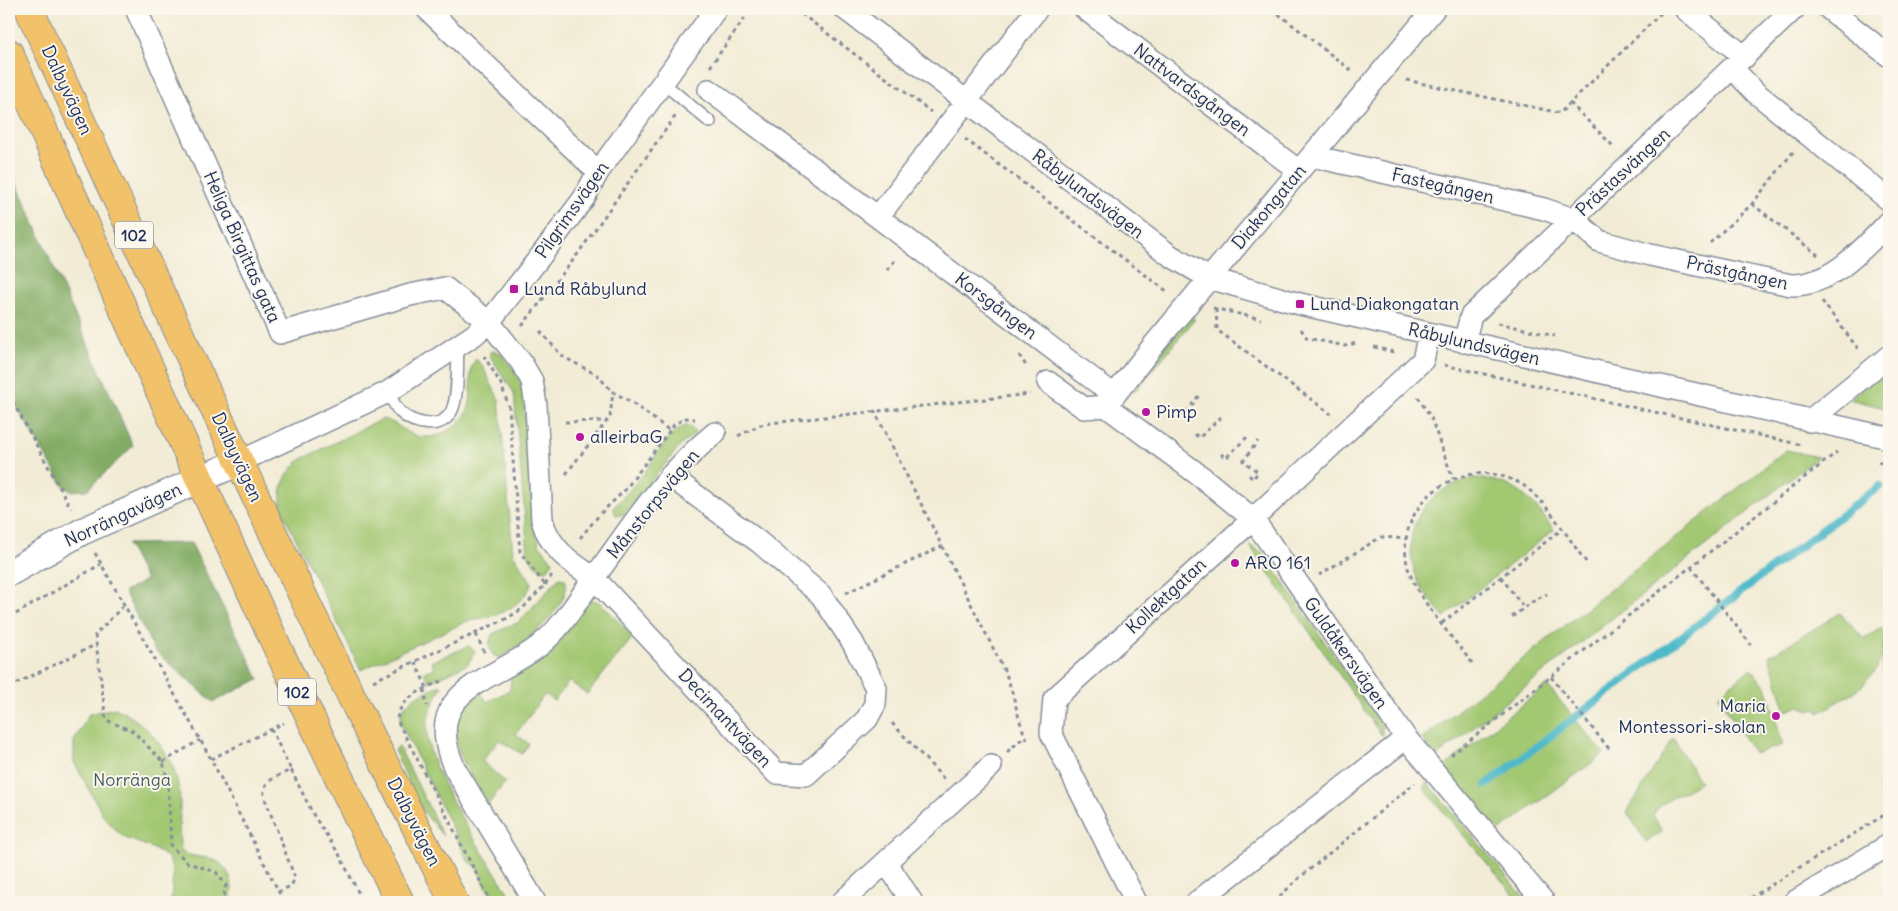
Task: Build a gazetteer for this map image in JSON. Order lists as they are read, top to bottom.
{
  "streets": {
    "main road": ["Dalbyvägen", "102"],
    "street": [
      "Nattvardsgången",
      "Prästasvängen",
      "Fastegången",
      "Råbylundsvägen",
      "Diakongatan",
      "Pilgrimsvägen",
      "Heliga Birgittas gata",
      "Prästgången",
      "Korsgången",
      "Månstorpsvägen",
      "Norrängavägen",
      "Kollektgatan",
      "Guldåkersvägen",
      "Decimantvägen"
    ]
  },
  "crossings": [
    ["Dalbyvägen", "Pilgrimsvägen"],
    ["Dalbyvägen", "Norrängavägen"],
    ["Nattvardsgången", "Fastegången"],
    ["Nattvardsgången", "Diakongatan"],
    ["Prästasvängen", "Fastegången"],
    ["Prästasvängen", "Prästgången"],
    ["Fastegången", "Diakongatan"],
    ["Fastegången", "Prästgången"],
    ["Råbylundsvägen", "Diakongatan"],
    ["Diakongatan", "Korsgången"],
    ["Diakongatan", "Guldåkersvägen"],
    ["Pilgrimsvägen", "Heliga Birgittas gata"],
    ["Pilgrimsvägen", "Norrängavägen"],
    ["102", "Norrängavägen"],
    ["Korsgången", "Guldåkersvägen"],
    ["Månstorpsvägen", "Decimantvägen"],
    ["Kollektgatan", "Guldåkersvägen"]
  ],
  "parks": ["Norränga"],
  "places": {
    "transit": ["Lund Råbylund", "Lund Diakongatan"],
    "other": [
      "Pimp",
      "alleirbaG",
      "ARO 161",
      "Maria Montessori-skolan"
    ]
  }
}
